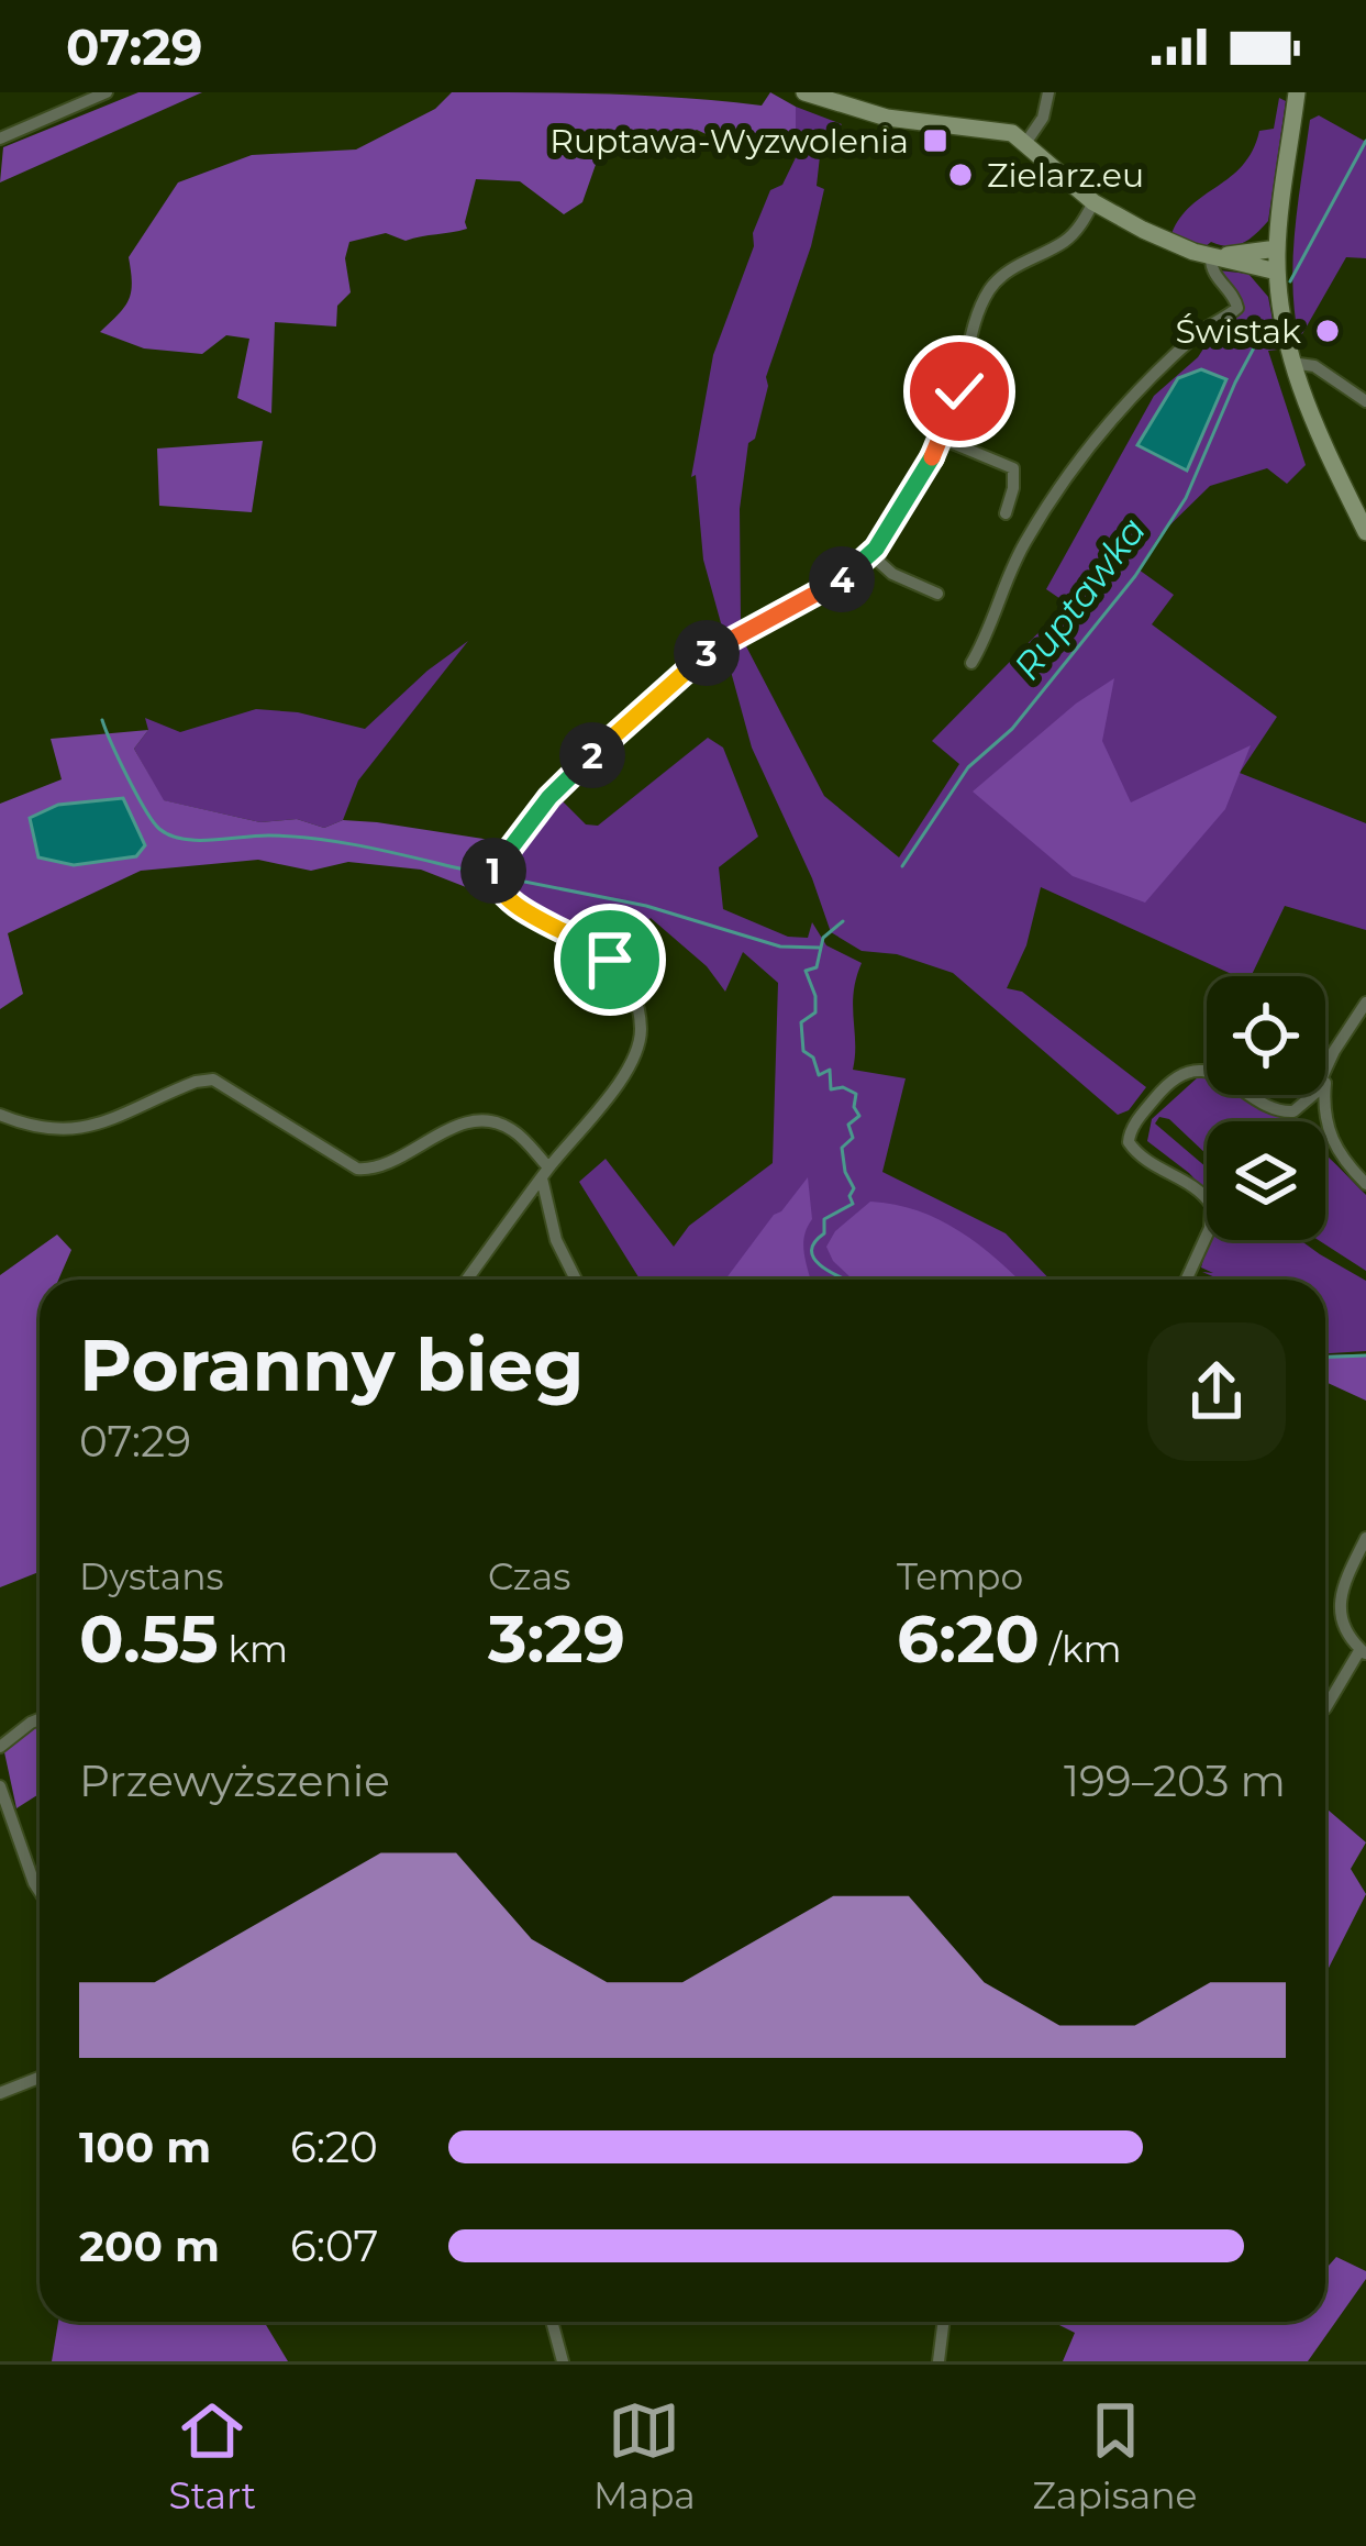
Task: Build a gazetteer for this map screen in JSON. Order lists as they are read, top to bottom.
{
  "water": ["Ruptawka"],
  "places": {
    "transit": ["Ruptawa-Wyzwolenia"],
    "other": ["Zielarz.eu", "Świstak"]
  },
  "page": {
    "status": "07:29",
    "pins": [
      "4",
      "3",
      "2",
      "1"
    ],
    "heading": ["Poranny bieg", "07:29"],
    "stats": [
      ["Dystans", "0.55 km"],
      ["Czas", "3:29"],
      ["Tempo", "6:20 /km"]
    ],
    "chart": ["Przewyższenie", "199–203 m"],
    "list": [
      {
        "name": "100 m",
        "note": "6:20"
      },
      {
        "name": "200 m",
        "note": "6:07"
      }
    ],
    "tabs": ["Start", "Mapa", "Zapisane"]
  }
}
